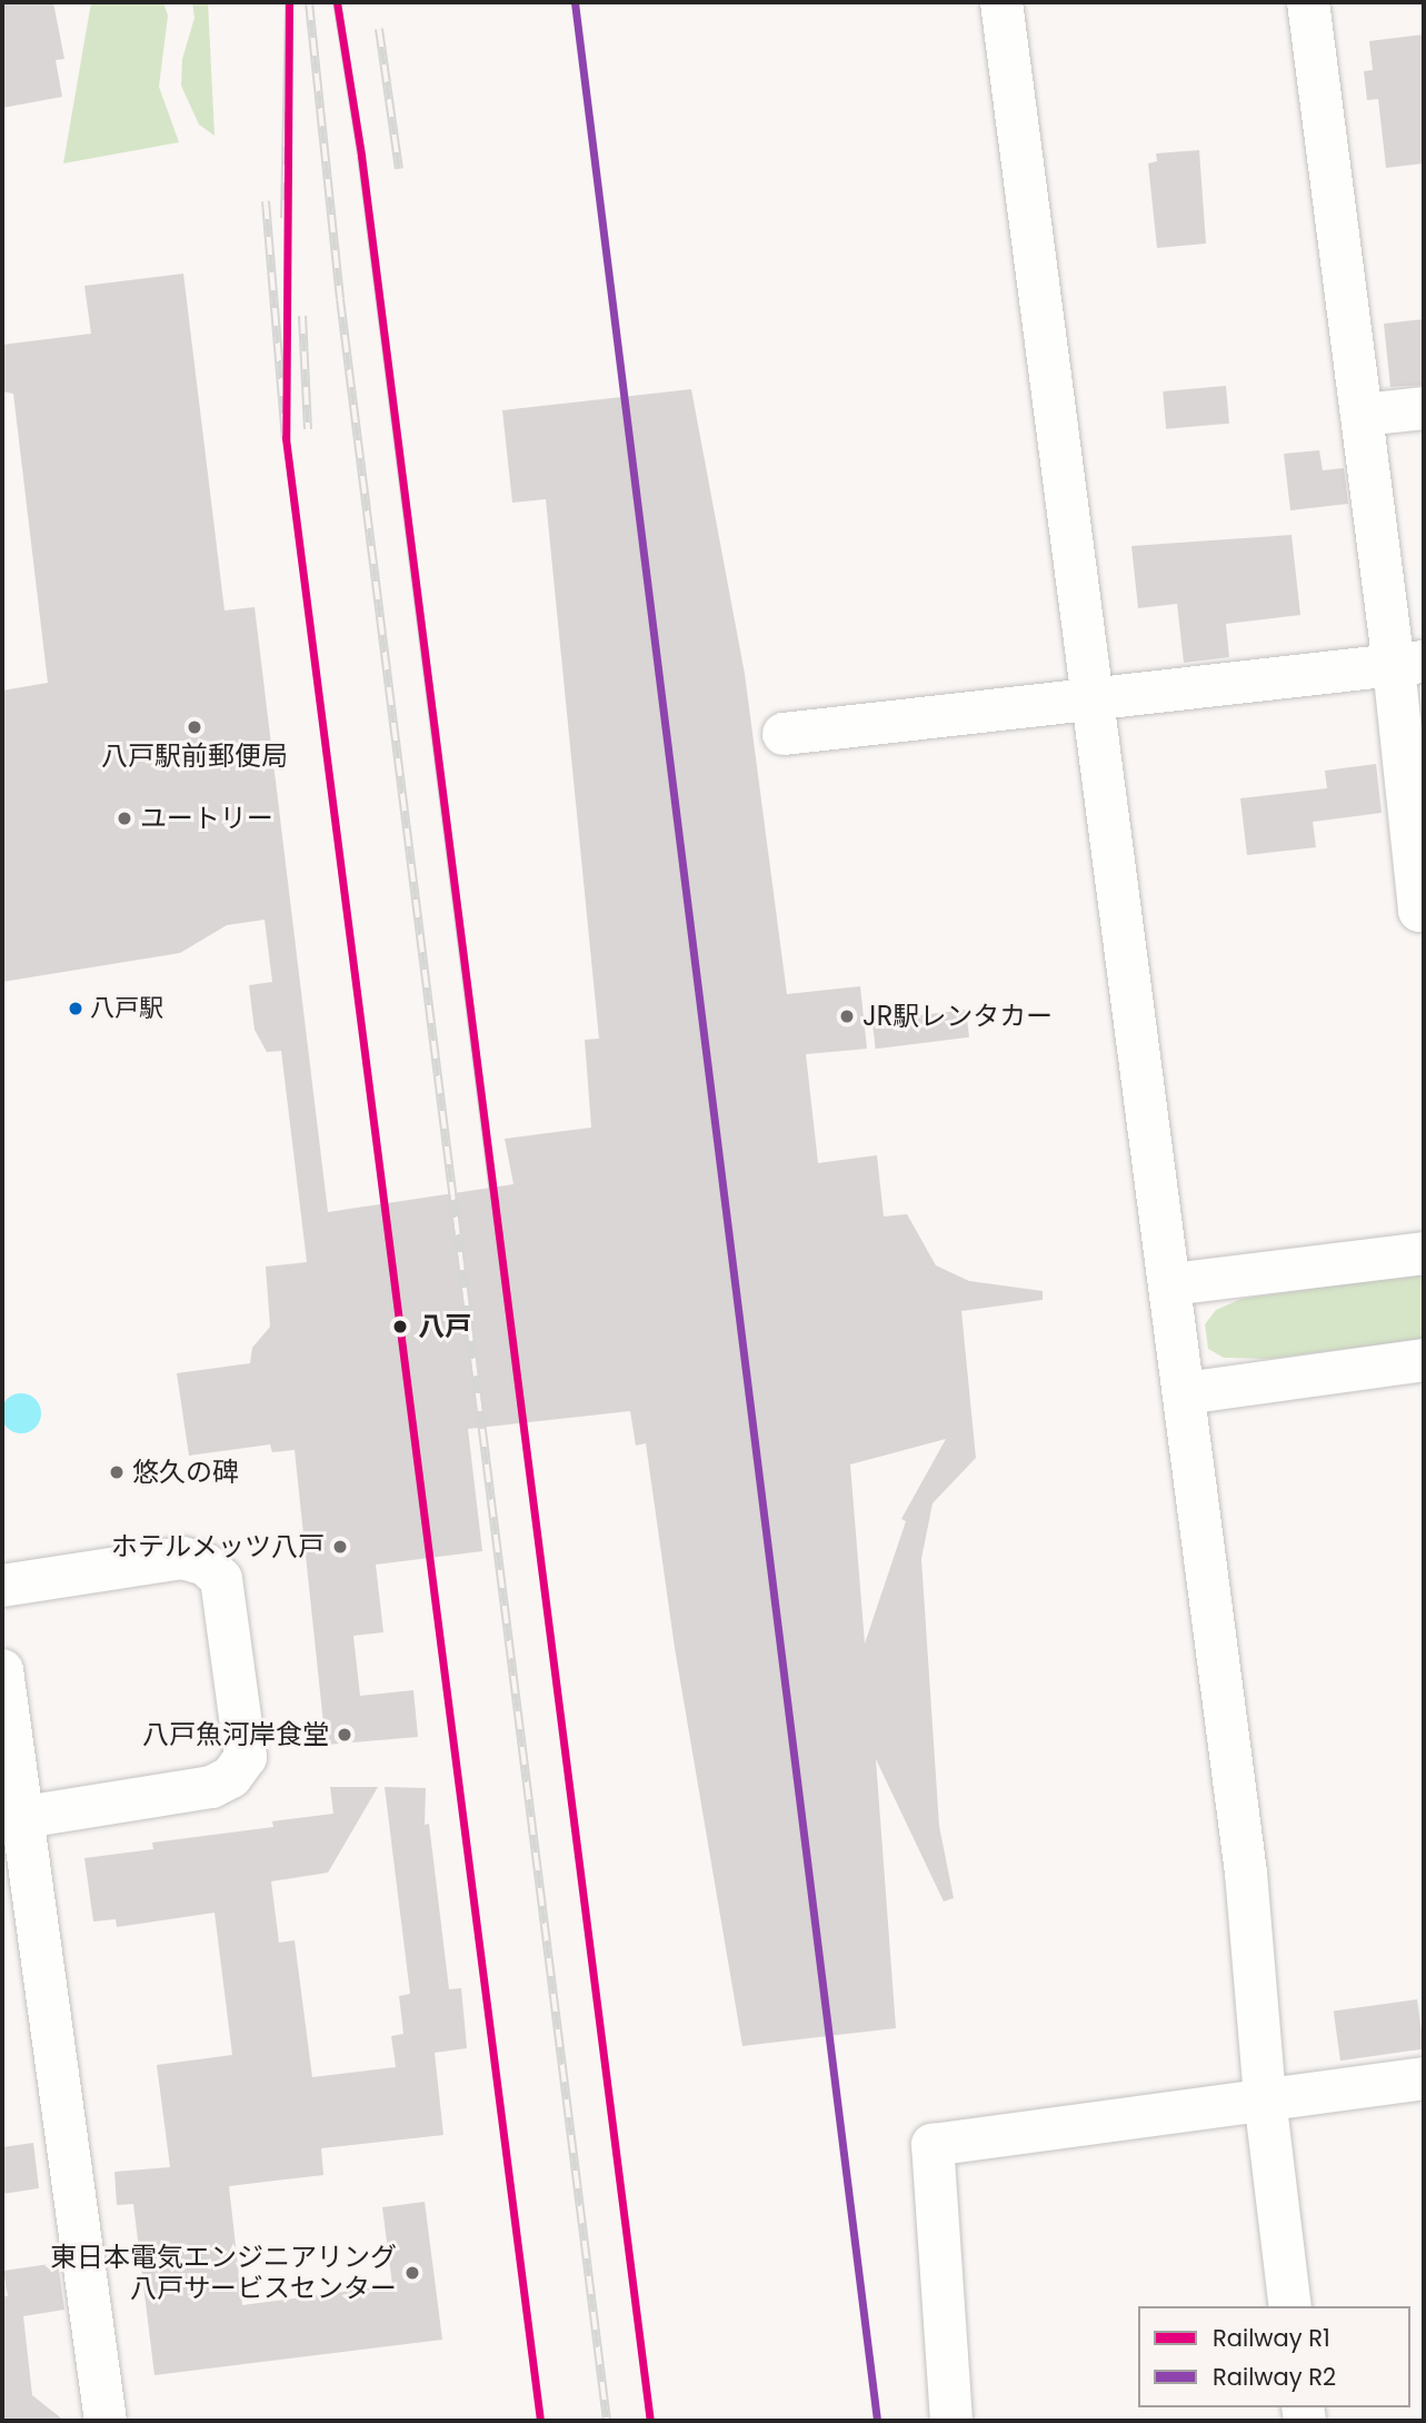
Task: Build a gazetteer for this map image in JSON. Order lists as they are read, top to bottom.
{
  "places": [
    "八戸駅前郵便局",
    "ユートリー",
    "八戸駅",
    "JR駅レンタカー",
    "八戸",
    "悠久の碑",
    "ホテルメッツ八戸",
    "八戸魚河岸食堂",
    "東日本電気エンジニアリング 八戸サービスセンター"
  ],
  "lines": ["rail line R1", "rail line R2"],
  "legend": ["Railway R1", "Railway R2"]
}
